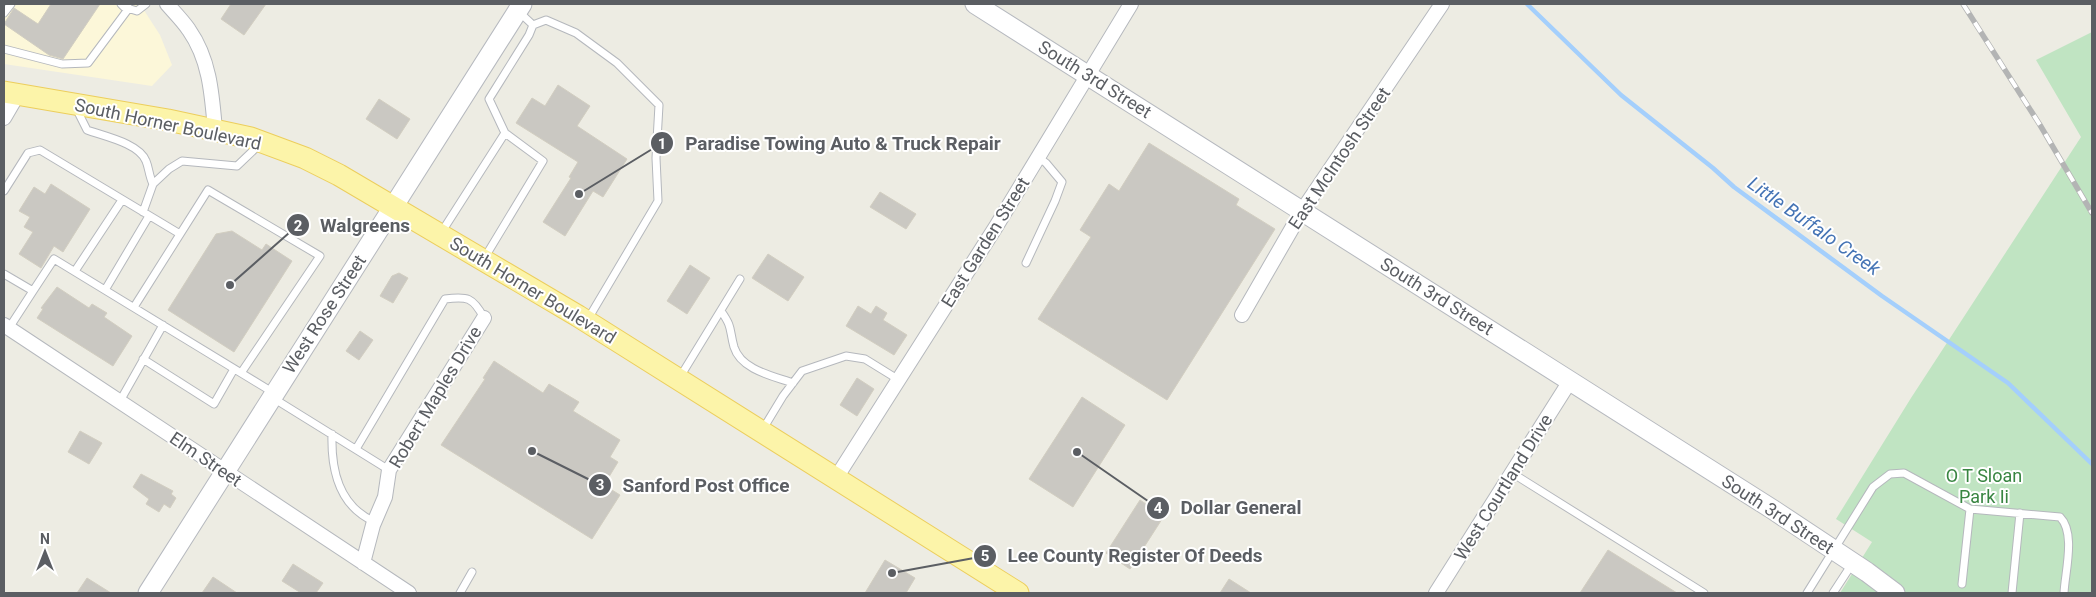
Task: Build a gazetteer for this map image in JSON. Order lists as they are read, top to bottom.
{
  "streets": {
    "main road": ["South Horner Boulevard"],
    "street": [
      "South 3rd Street",
      "East McIntosh Street",
      "East Garden Street",
      "West Rose Street",
      "Robert Maples Drive",
      "Elm Street",
      "West Courtland Drive"
    ]
  },
  "crossings": [
    ["South 3rd Street", "East McIntosh Street"],
    ["South 3rd Street", "East Garden Street"],
    ["South 3rd Street", "West Courtland Drive"],
    ["South Horner Boulevard", "East Garden Street"],
    ["South Horner Boulevard", "West Rose Street"],
    ["West Rose Street", "Elm Street"],
    ["Robert Maples Drive", "Elm Street"]
  ],
  "water": ["Little Buffalo Creek"],
  "parks": ["O T Sloan Park Ii"],
  "places": [
    "Paradise Towing Auto & Truck Repair",
    "Walgreens",
    "Sanford Post Office",
    "Dollar General",
    "Lee County Register Of Deeds"
  ],
  "north": "top"
}
